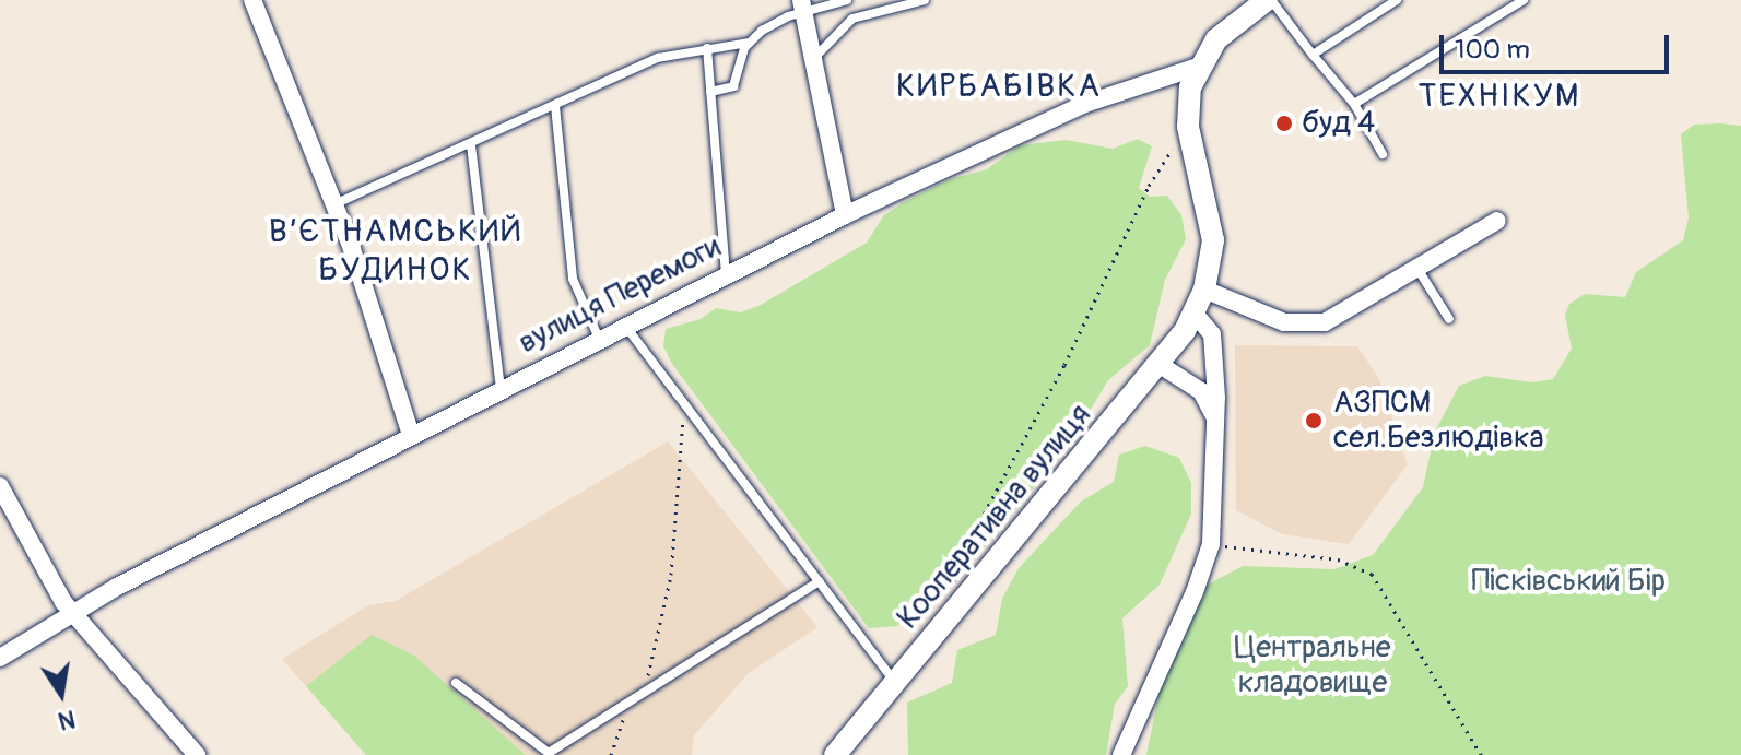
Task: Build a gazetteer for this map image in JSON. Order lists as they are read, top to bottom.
{
  "streets": {
    "street": ["вулиця Перемоги", "Кооперативна вулиця"]
  },
  "districts": ["КИРБАБІВКА", "ТЕХНІКУМ", "В’ЄТНАМСЬКИЙ БУДИНОК"],
  "parks": ["Пісківський Бір", "Центральне кладовище"],
  "places": ["буд 4", "АЗПСМ сел.Безлюдівка"],
  "scale_bar": "100 m",
  "north": "bottom"
}
